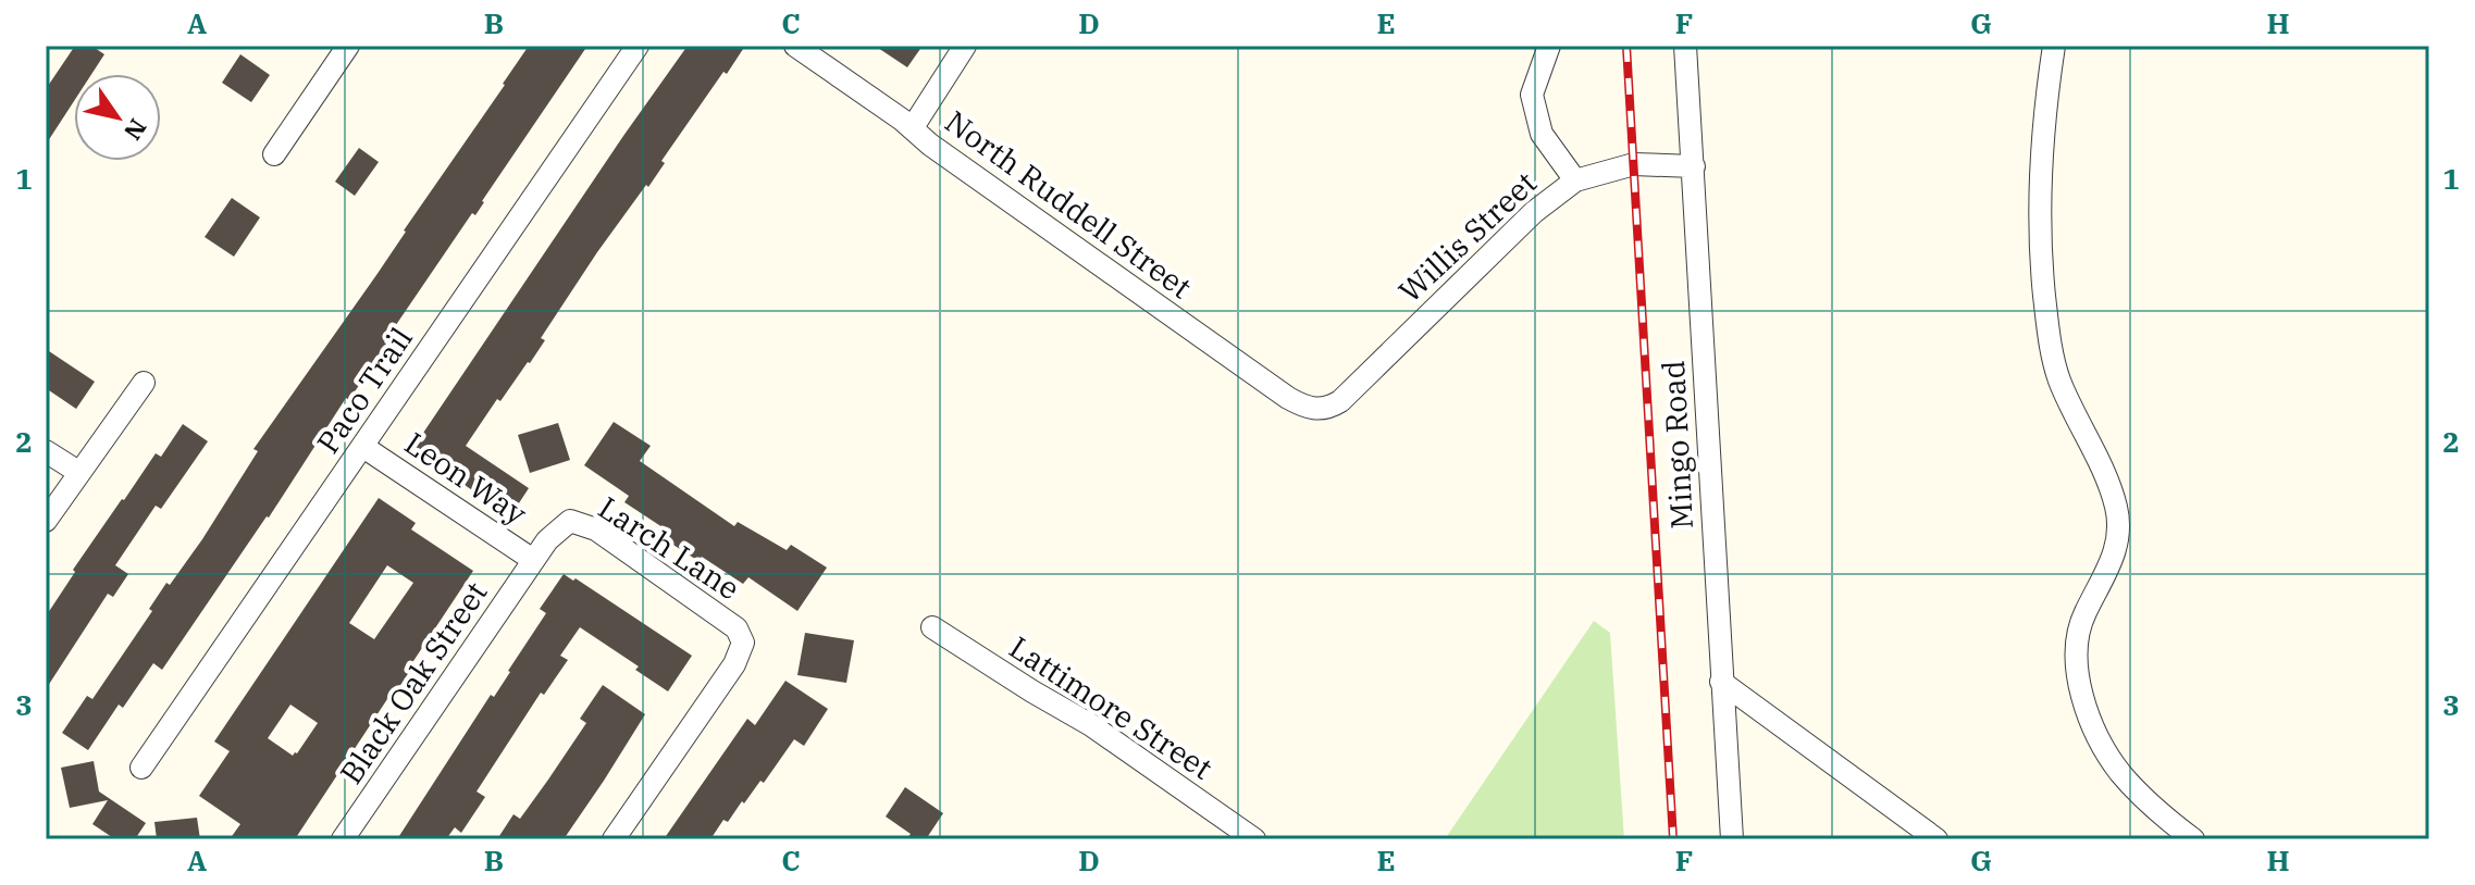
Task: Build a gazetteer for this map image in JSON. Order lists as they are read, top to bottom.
{
  "streets": {
    "street": [
      "North Ruddell Street",
      "Willis Street",
      "Paco Trail",
      "Mingo Road",
      "Leon Way",
      "Larch Lane",
      "Black Oak Street",
      "Lattimore Street"
    ]
  },
  "crossings": [
    ["North Ruddell Street", "Willis Street"],
    ["Willis Street", "Mingo Road"],
    ["Paco Trail", "Leon Way"],
    ["Leon Way", "Larch Lane"],
    ["Leon Way", "Black Oak Street"],
    ["Larch Lane", "Black Oak Street"]
  ],
  "north": "bottom right",
  "grid": {
    "columns": [
      "A",
      "B",
      "C",
      "D",
      "E",
      "F",
      "G",
      "H"
    ],
    "rows": ["1", "2", "3"]
  }
}
